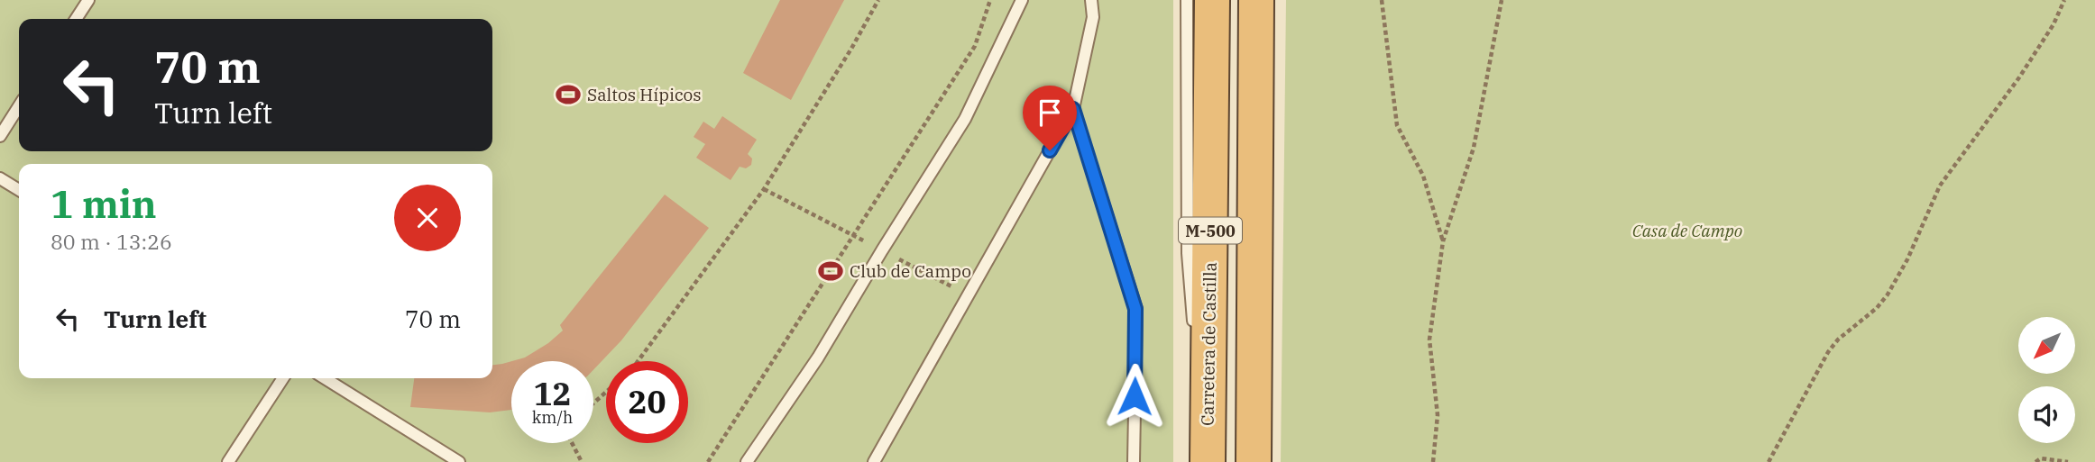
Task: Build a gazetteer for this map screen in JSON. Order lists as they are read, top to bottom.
{
  "streets": {
    "highway": ["M-500", "Carretera de Castilla"]
  },
  "parks": ["Casa de Campo"],
  "places": {
    "sports": ["Saltos Hípicos", "Club de Campo"]
  },
  "north": "bottom left",
  "page": {
    "turn": ["70 m", "Turn left"],
    "heading": ["1 min", "80 m · 13:26"],
    "list": [
      {
        "name": "Turn left",
        "value": "70 m"
      }
    ],
    "speed": "12 km/h",
    "limit": "20"
  }
}
